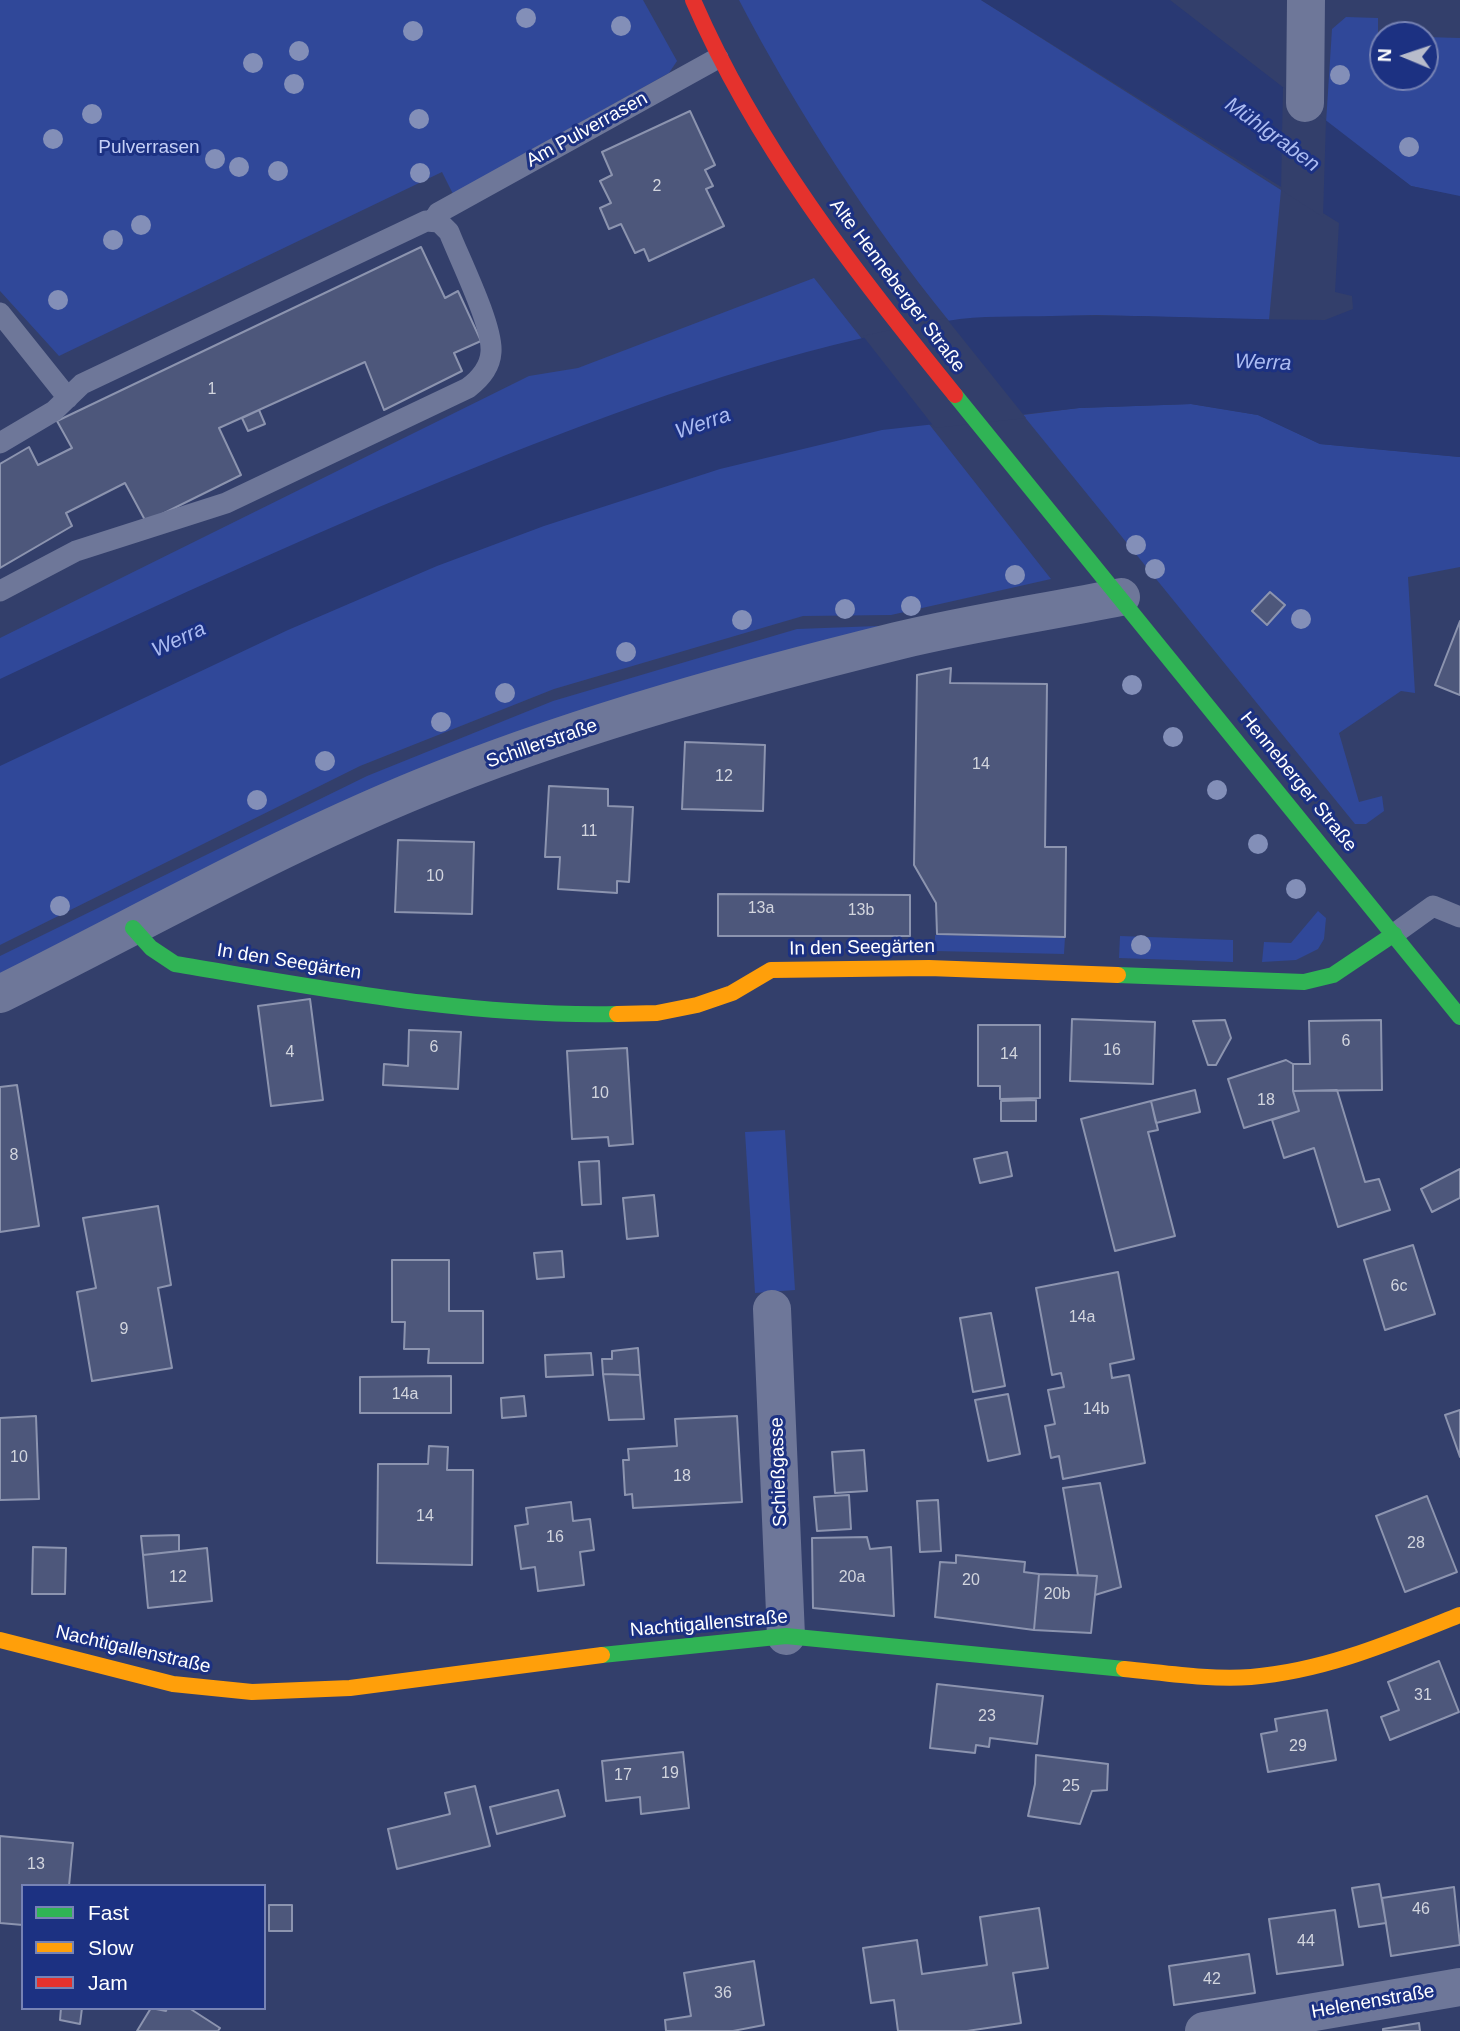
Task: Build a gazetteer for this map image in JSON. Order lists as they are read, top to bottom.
{
  "streets": {
    "street": [
      "Alte Henneberger Straße",
      "Schillerstraße",
      "Henneberger Straße",
      "In den Seegärten",
      "Schießgasse",
      "Nachtigallenstraße",
      "Helenenstraße"
    ],
    "lane": ["Am Pulverrasen"]
  },
  "crossings": [
    ["Am Pulverrasen", "Alte Henneberger Straße"],
    ["Alte Henneberger Straße", "Schillerstraße"],
    ["Alte Henneberger Straße", "Henneberger Straße"],
    ["Schillerstraße", "Henneberger Straße"],
    ["Schillerstraße", "In den Seegärten"],
    ["Henneberger Straße", "In den Seegärten"],
    ["Schießgasse", "Nachtigallenstraße"]
  ],
  "water": ["Mühlgraben", "Werra"],
  "parks": ["Pulverrasen"],
  "house_numbers": [
    "2",
    "1",
    "14",
    "12",
    "11",
    "10",
    "13a",
    "13b",
    "6",
    "6",
    "16",
    "4",
    "14",
    "10",
    "18",
    "8",
    "6c",
    "14a",
    "9",
    "14a",
    "14b",
    "10",
    "18",
    "14",
    "16",
    "28",
    "12",
    "20a",
    "20",
    "20b",
    "31",
    "23",
    "29",
    "19",
    "17",
    "25",
    "13",
    "46",
    "44",
    "42",
    "36"
  ],
  "legend": ["Fast", "Slow", "Jam"],
  "north": "left"
}
